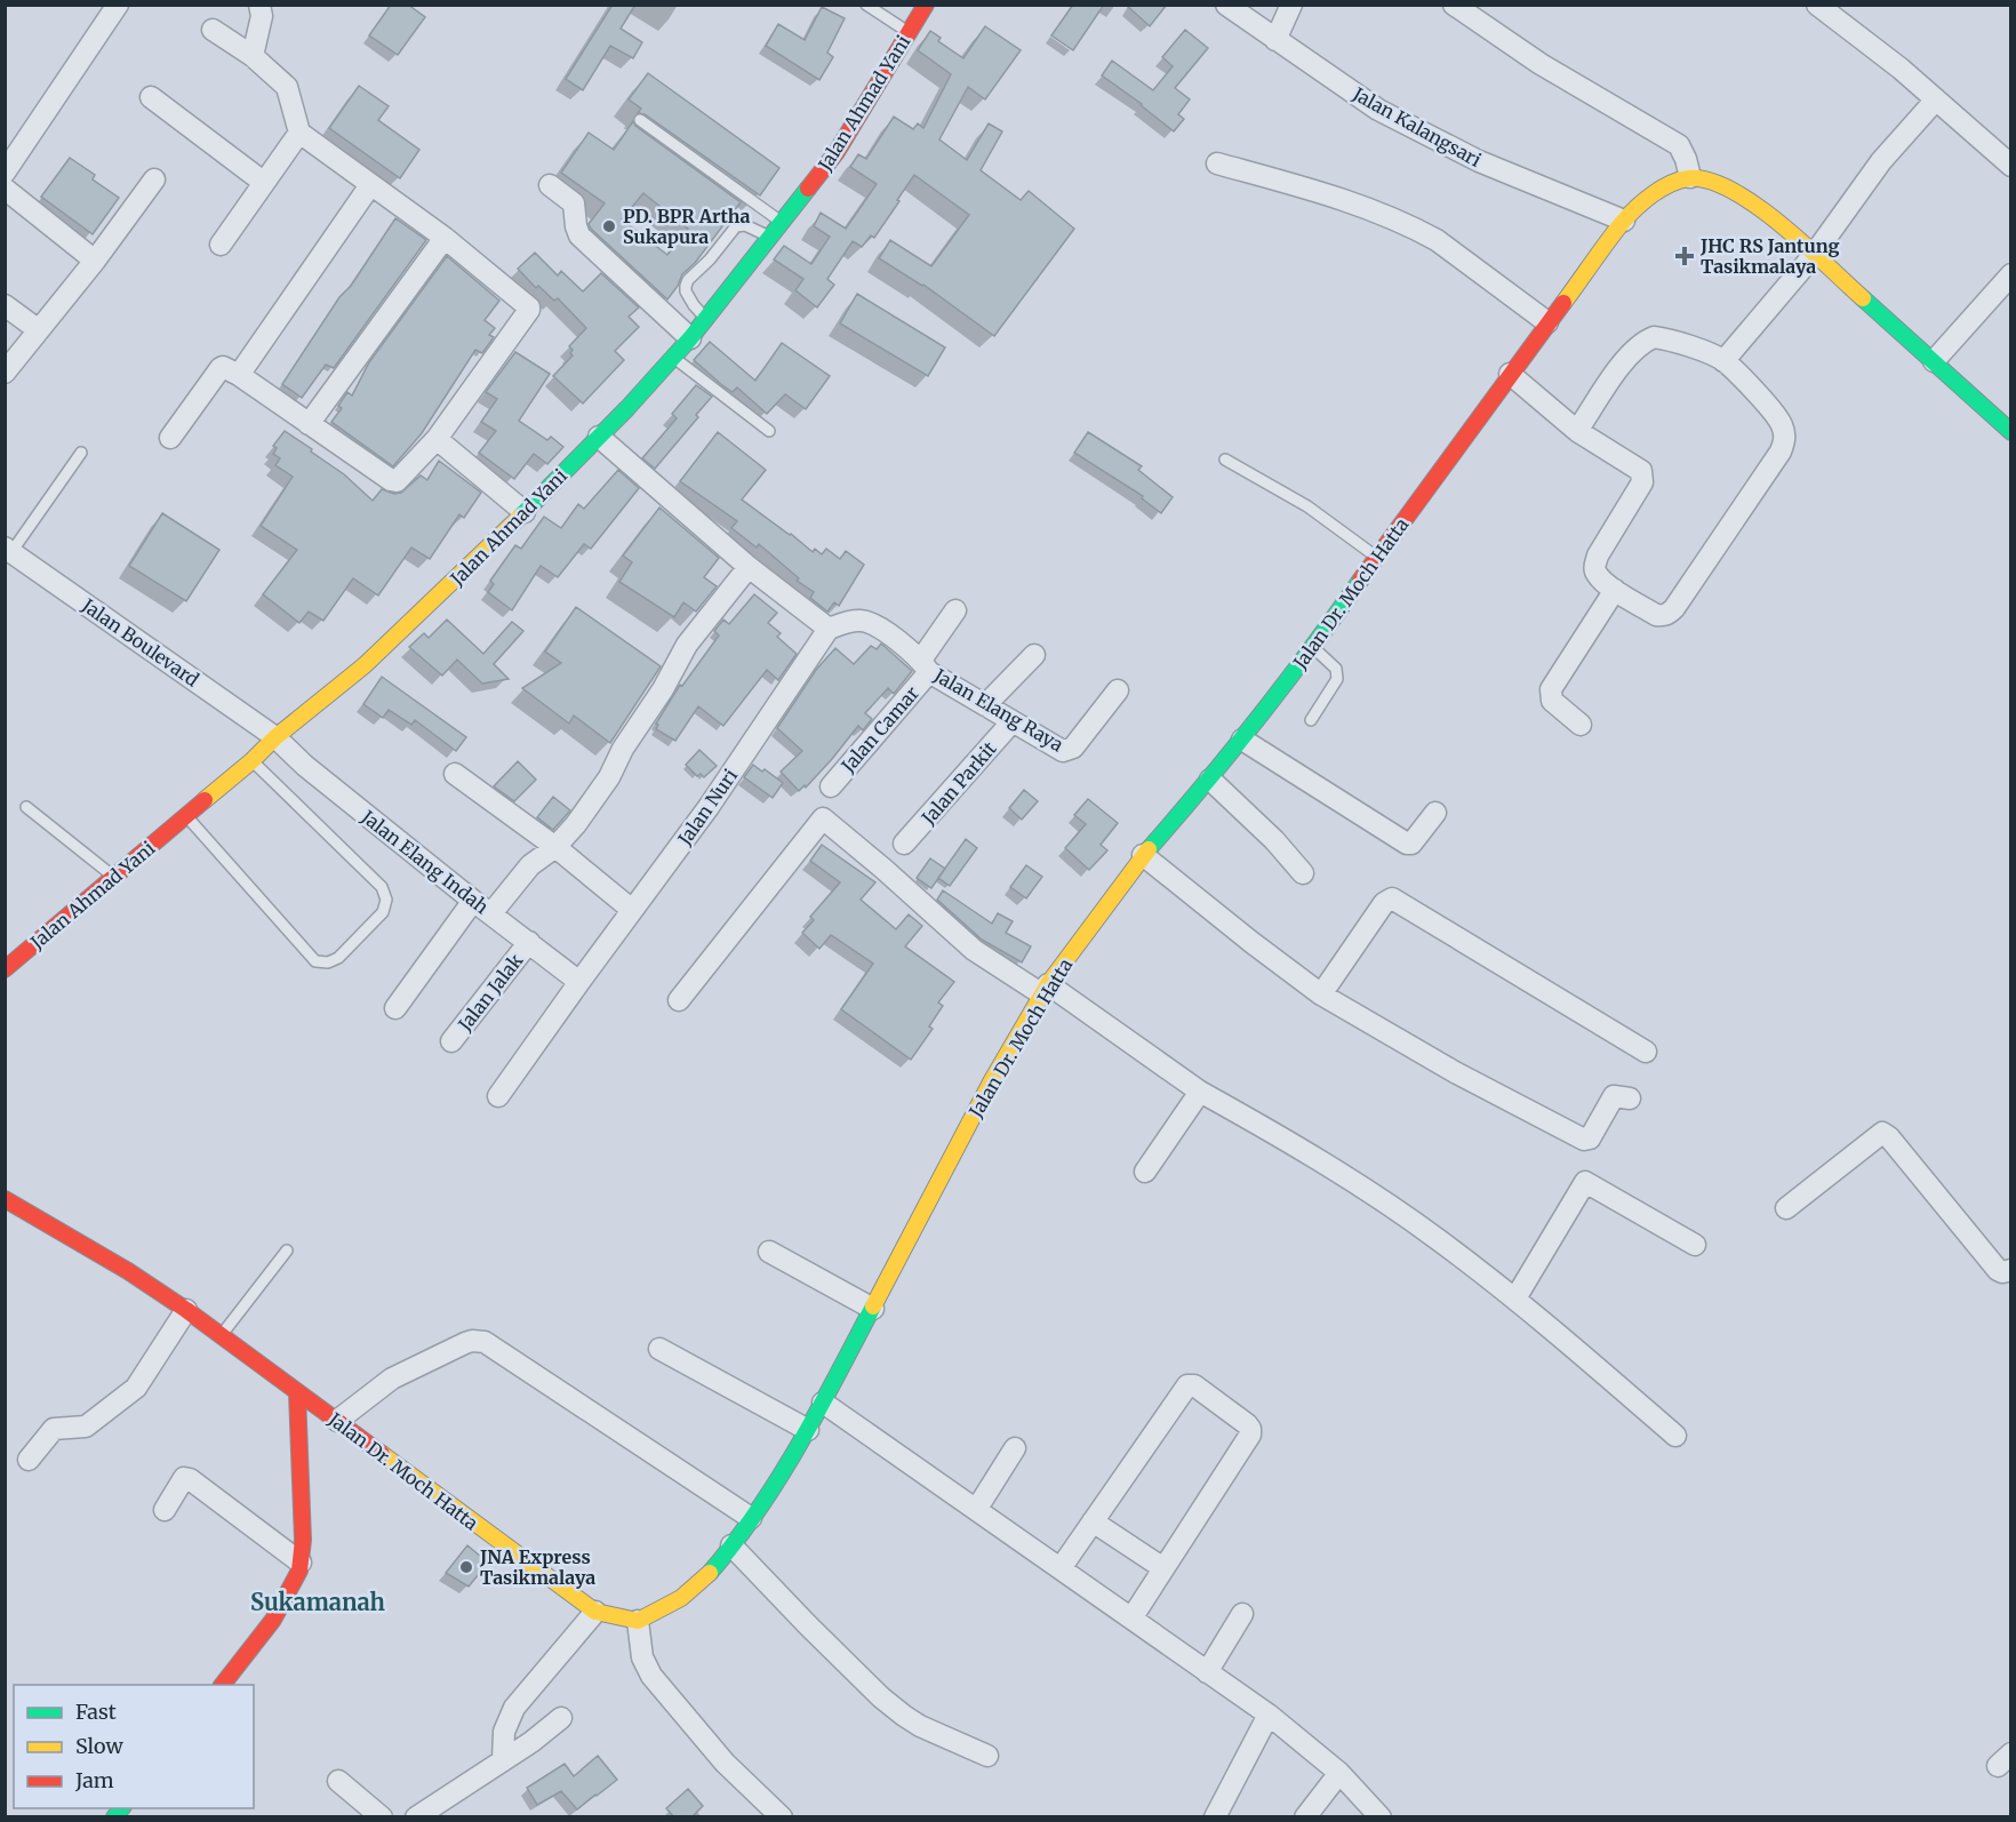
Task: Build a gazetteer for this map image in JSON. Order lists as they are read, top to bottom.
{
  "streets": {
    "main road": ["Jalan Ahmad Yani", "Jalan Dr. Moch Hatta"],
    "street": [
      "Jalan Kalangsari",
      "Jalan Boulevard",
      "Jalan Elang Raya",
      "Jalan Camar",
      "Jalan Parkit",
      "Jalan Nuri",
      "Jalan Elang Indah",
      "Jalan Jalak"
    ]
  },
  "crossings": [
    ["Jalan Ahmad Yani", "Jalan Boulevard"],
    ["Jalan Ahmad Yani", "Jalan Elang Indah"],
    ["Jalan Kalangsari", "Jalan Dr. Moch Hatta"],
    ["Jalan Boulevard", "Jalan Elang Indah"],
    ["Jalan Elang Raya", "Jalan Camar"],
    ["Jalan Elang Raya", "Jalan Parkit"],
    ["Jalan Elang Raya", "Jalan Nuri"],
    ["Jalan Nuri", "Jalan Elang Indah"],
    ["Jalan Elang Indah", "Jalan Jalak"]
  ],
  "districts": ["Sukamanah"],
  "places": {
    "other": ["PD. BPR Artha Sukapura", "JNA Express Tasikmalaya"],
    "health": ["JHC RS Jantung Tasikmalaya"]
  },
  "legend": ["Fast", "Slow", "Jam"]
}
